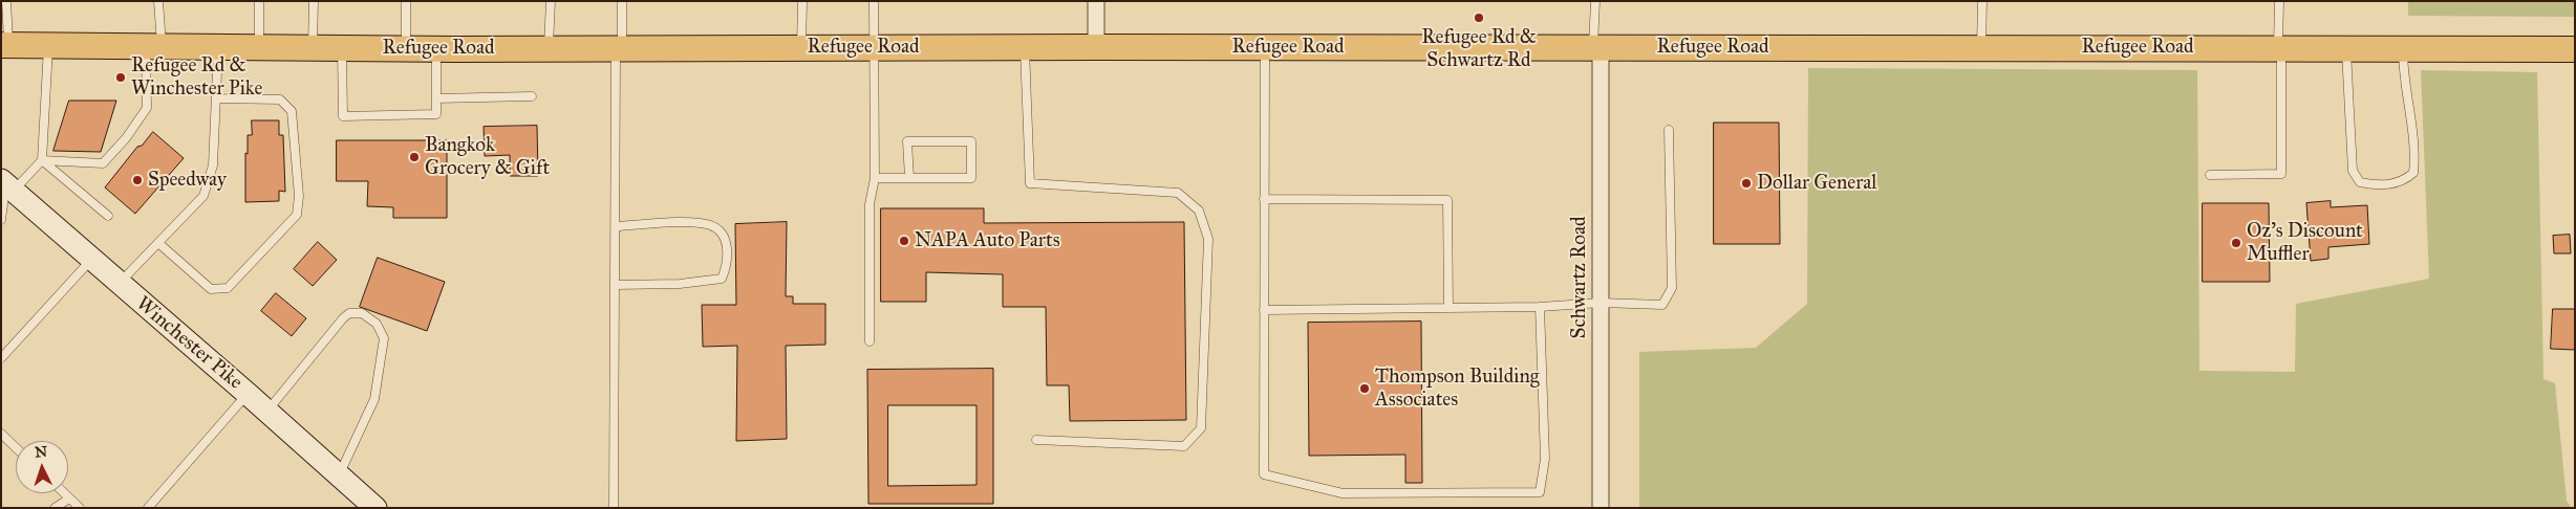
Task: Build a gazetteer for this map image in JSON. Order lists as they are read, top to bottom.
{
  "streets": {
    "main road": ["Refugee Road", "Winchester Pike"],
    "street": ["Schwartz Road"]
  },
  "crossings": [
    ["Refugee Road", "Schwartz Road"]
  ],
  "places": [
    "Refugee Rd & Schwartz Rd",
    "Refugee Rd & Winchester Pike",
    "Bangkok Grocery & Gift",
    "Speedway",
    "Dollar General",
    "NAPA Auto Parts",
    "Oz's Discount Muffler",
    "Thompson Building Associates"
  ],
  "north": "top"
}
